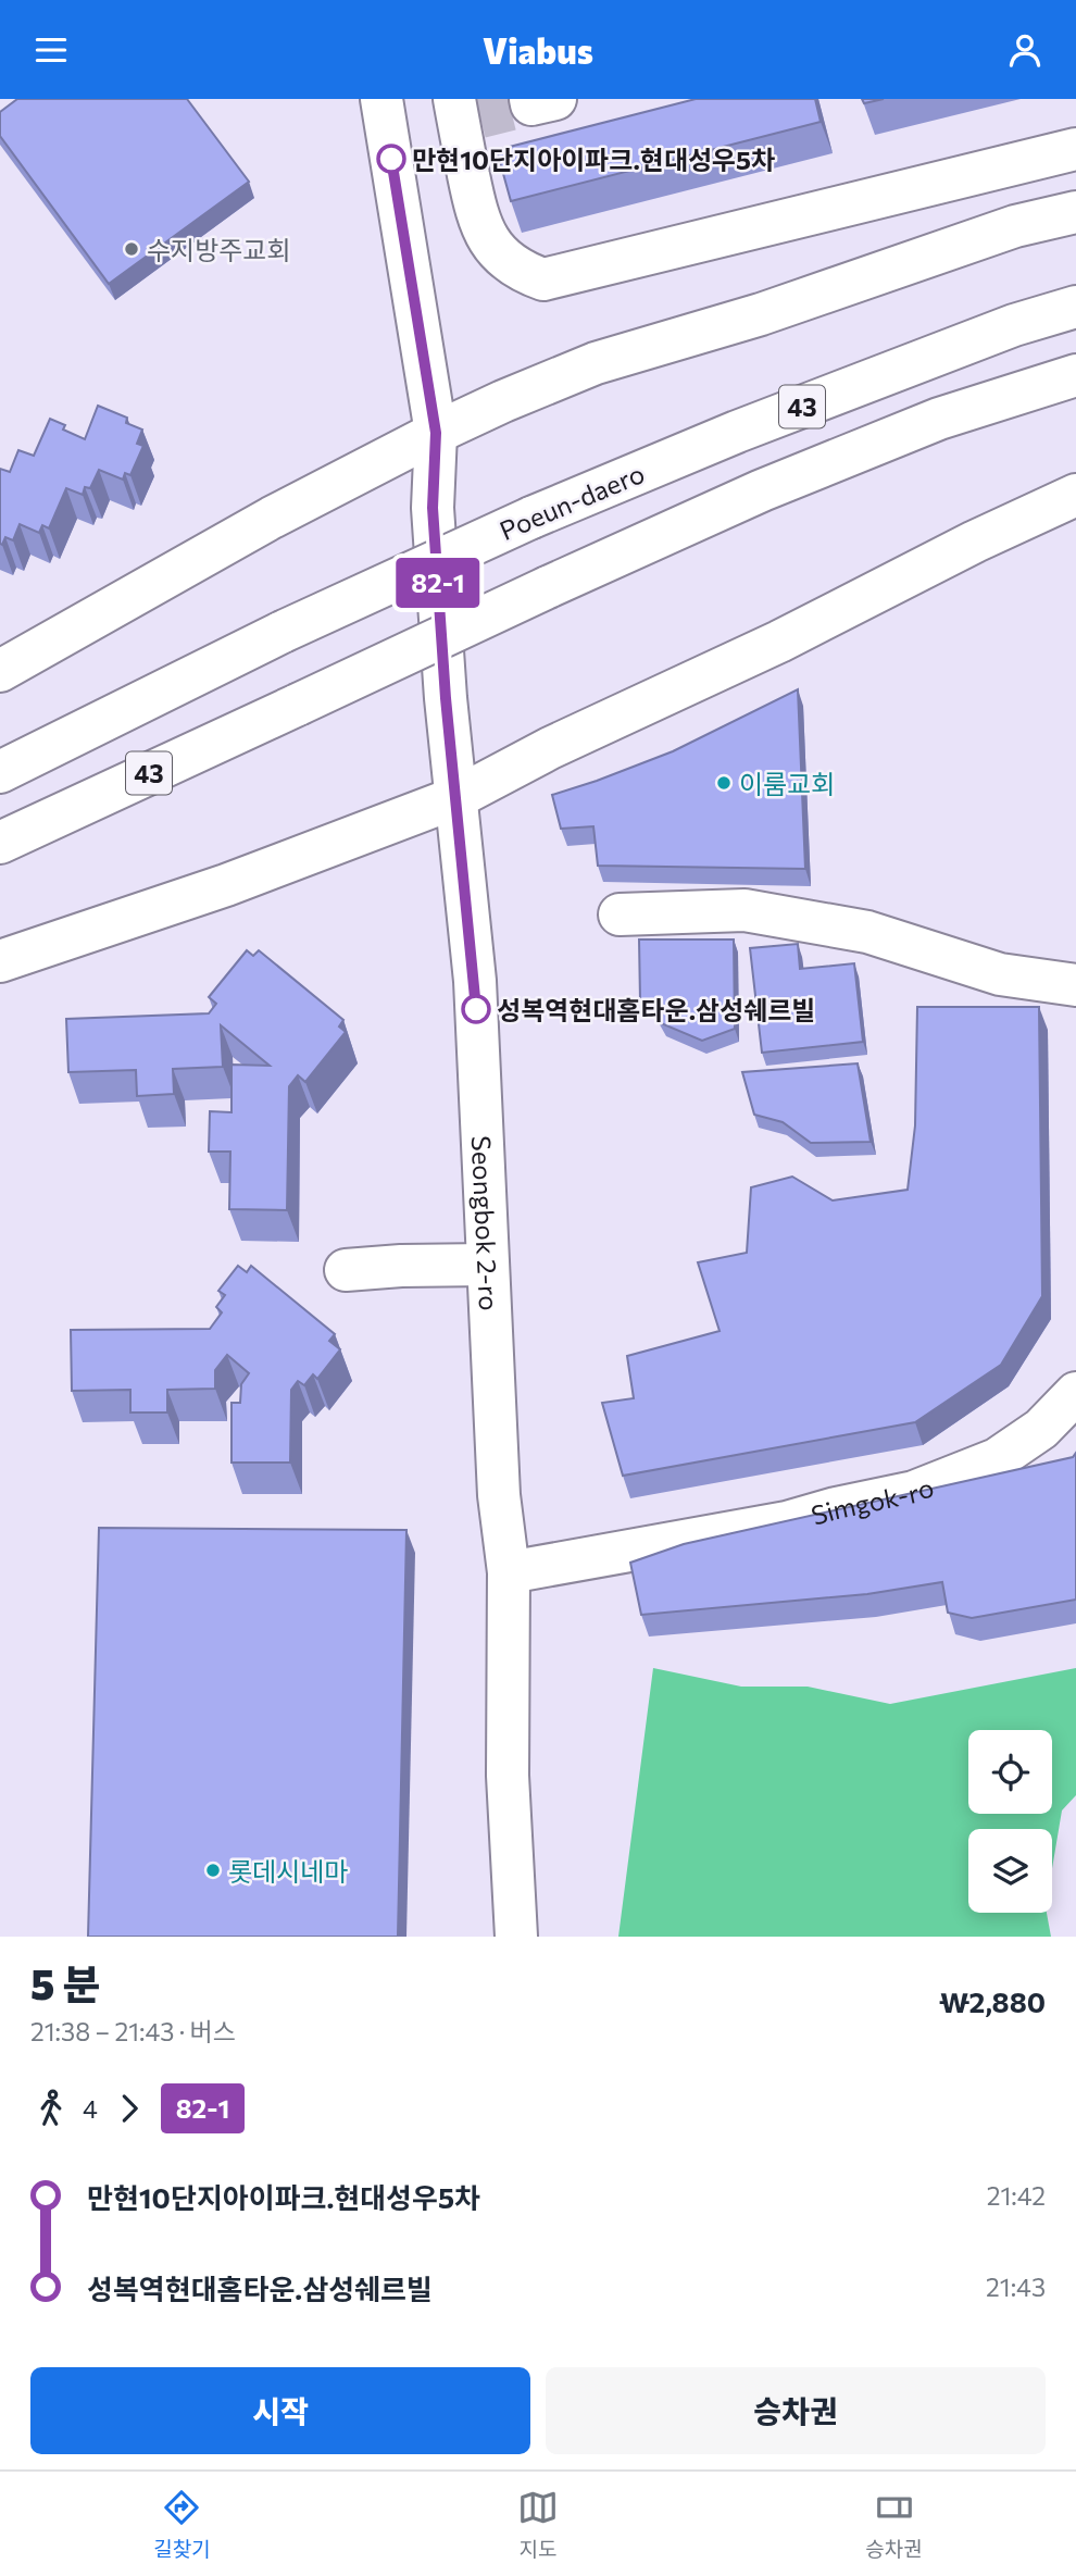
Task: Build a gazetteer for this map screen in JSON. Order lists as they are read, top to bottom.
{
  "streets": {
    "main road": [
      "43",
      "Poeun-daero",
      "Seongbok 2-ro",
      "Simgok-ro"
    ]
  },
  "crossings": [
    ["Seongbok 2-ro", "Simgok-ro"]
  ],
  "places": [
    "만현10단지아이파크.현대성우5차",
    "수지방주교회",
    "이룸교회",
    "성복역현대홈타운.삼성쉐르빌",
    "롯데시네마"
  ],
  "lines": ["bus line 82-1"],
  "page": {
    "header": "Viabus",
    "on_map": "82-1",
    "heading": ["5 분", "21:38 – 21:43 · 버스", "₩2,880"],
    "legs": ["4", "82-1"],
    "list": [
      {
        "name": "만현10단지아이파크.현대성우5차",
        "value": "21:42"
      },
      {
        "name": "성복역현대홈타운.삼성쉐르빌",
        "value": "21:43"
      }
    ],
    "buttons": ["시작", "승차권"],
    "tabs": ["길찾기", "지도", "승차권"]
  }
}
